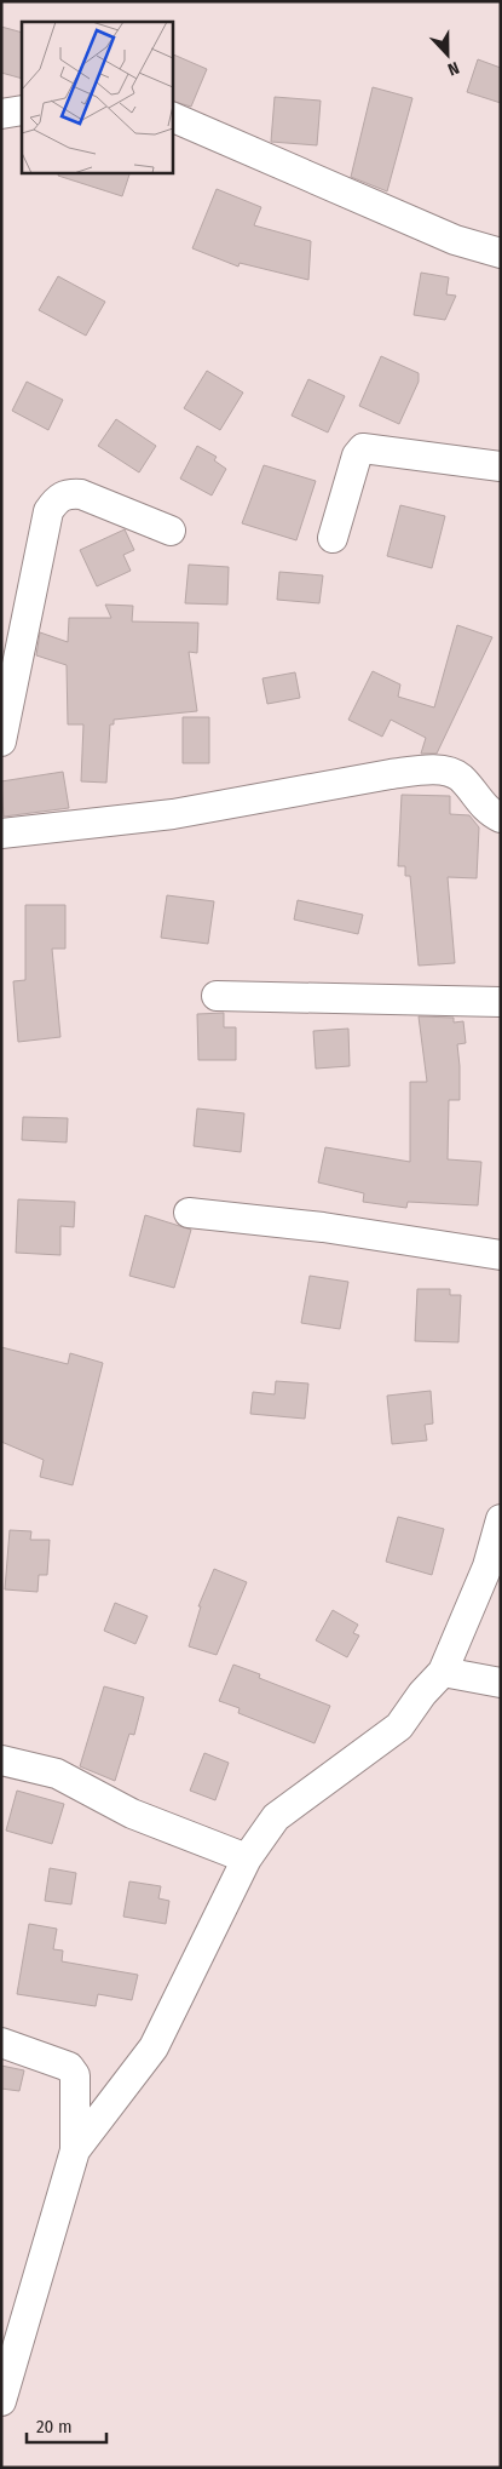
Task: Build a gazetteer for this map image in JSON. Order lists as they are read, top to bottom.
{
  "scale_bar": "20 m",
  "north": "bottom"
}
